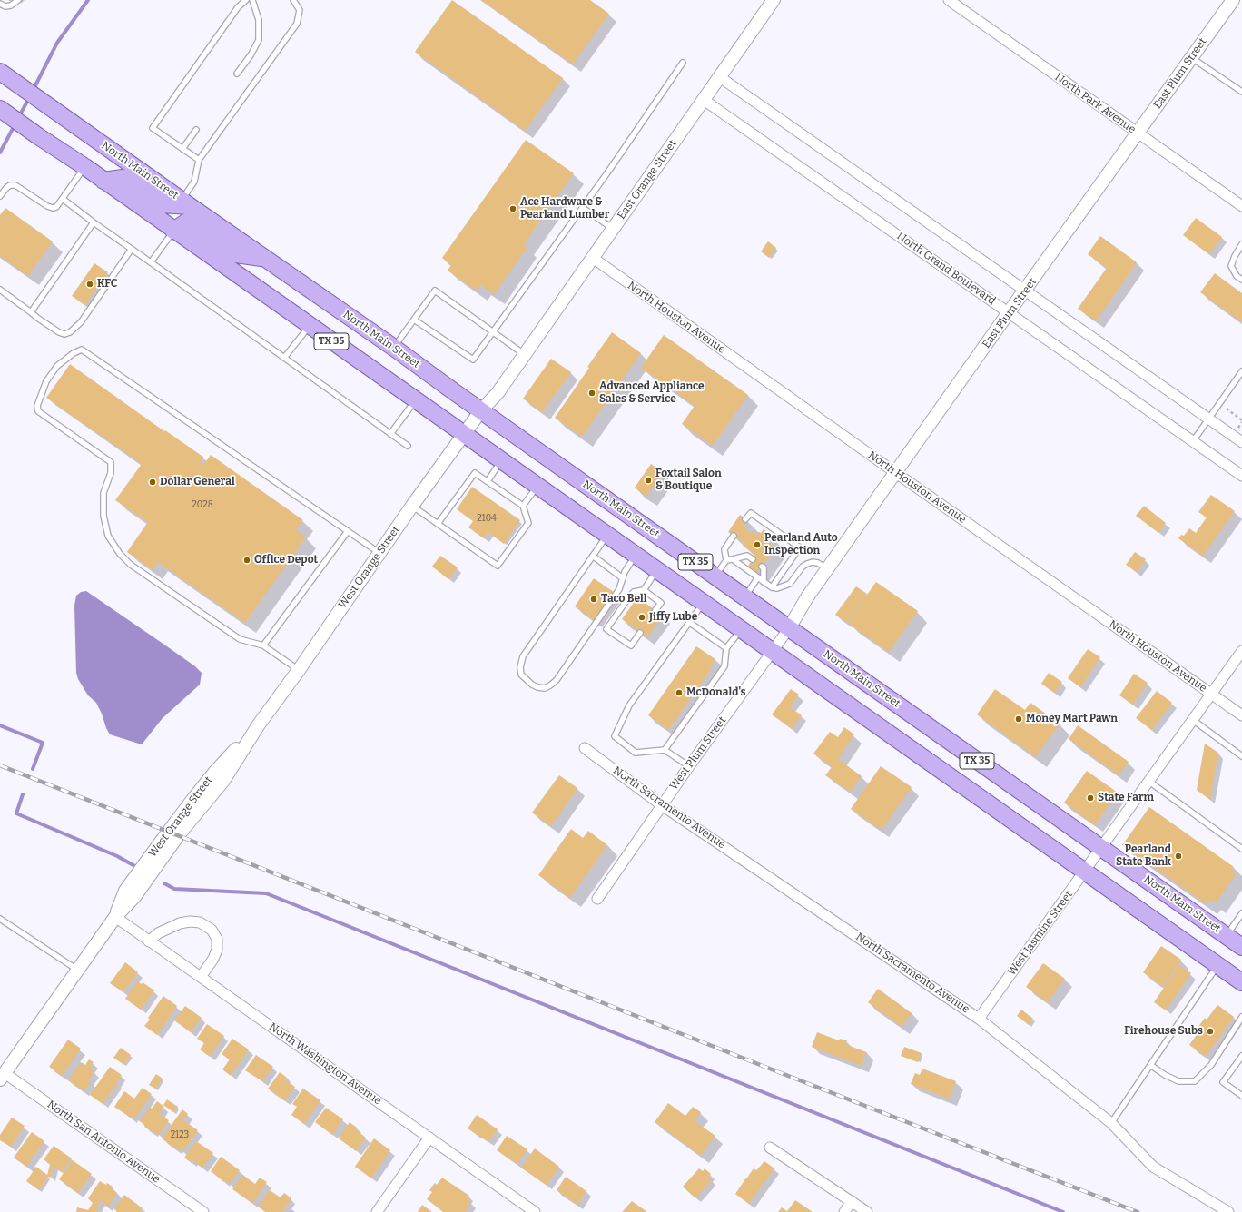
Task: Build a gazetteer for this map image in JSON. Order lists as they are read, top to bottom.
{
  "streets": {
    "main road": ["North Main Street", "TX 35"],
    "street": [
      "East Plum Street",
      "North Park Avenue",
      "East Orange Street",
      "North Grand Boulevard",
      "North Houston Avenue",
      "West Orange Street",
      "West Plum Street",
      "North Sacramento Avenue",
      "West Jasmine Street",
      "North Washington Avenue",
      "North San Antonio Avenue"
    ]
  },
  "crossings": [
    ["East Plum Street", "North Park Avenue"],
    ["East Plum Street", "North Main Street"],
    ["East Plum Street", "North Grand Boulevard"],
    ["East Plum Street", "North Houston Avenue"],
    ["East Plum Street", "West Plum Street"],
    ["North Main Street", "East Orange Street"],
    ["North Main Street", "West Orange Street"],
    ["North Main Street", "West Plum Street"],
    ["North Main Street", "West Jasmine Street"],
    ["East Orange Street", "North Grand Boulevard"],
    ["East Orange Street", "North Houston Avenue"],
    ["East Orange Street", "West Orange Street"],
    ["North Houston Avenue", "West Jasmine Street"],
    ["TX 35", "West Orange Street"],
    ["TX 35", "West Plum Street"],
    ["TX 35", "West Jasmine Street"],
    ["West Orange Street", "North Washington Avenue"],
    ["West Orange Street", "North San Antonio Avenue"],
    ["West Plum Street", "North Sacramento Avenue"],
    ["North Sacramento Avenue", "West Jasmine Street"]
  ],
  "places": [
    "Ace Hardware & Pearland Lumber",
    "KFC",
    "Advanced Appliance Sales & Service",
    "Foxtail Salon & Boutique",
    "Dollar General",
    "Pearland Auto Inspection",
    "Office Depot",
    "Taco Bell",
    "Jiffy Lube",
    "McDonald's",
    "Money Mart Pawn",
    "State Farm",
    "Pearland State Bank",
    "Firehouse Subs"
  ],
  "house_numbers": ["2028", "2104", "2123"]
}
